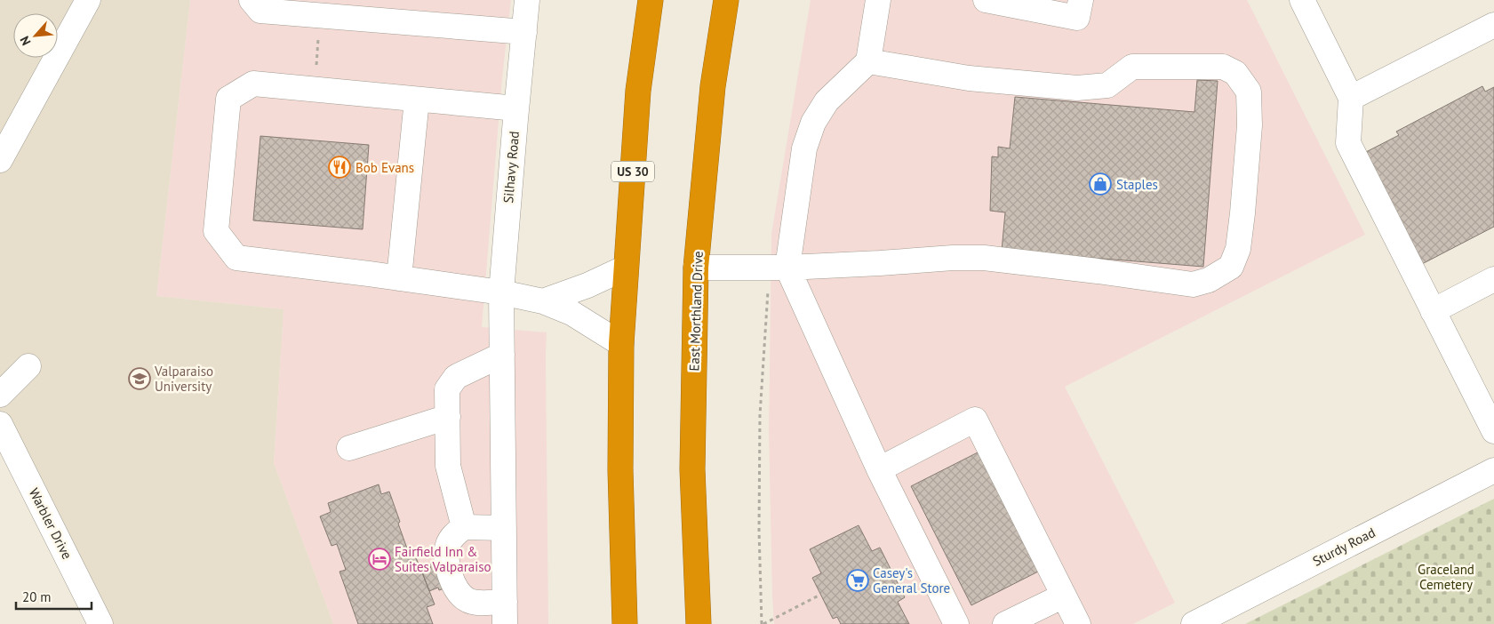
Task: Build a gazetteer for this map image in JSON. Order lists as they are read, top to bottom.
{
  "streets": {
    "highway": ["US 30", "East Morthland Drive"],
    "street": ["Silhavy Road", "Warbler Drive", "Sturdy Road"]
  },
  "parks": ["Graceland Cemetery"],
  "places": {
    "restaurant": ["Bob Evans"],
    "shop": ["Staples"],
    "school or university": ["Valparaiso University"],
    "hotel": ["Fairfield Inn & Suites Valparaiso"],
    "supermarket": ["Casey's General Store"]
  },
  "scale_bar": "20 m",
  "north": "bottom left"
}
